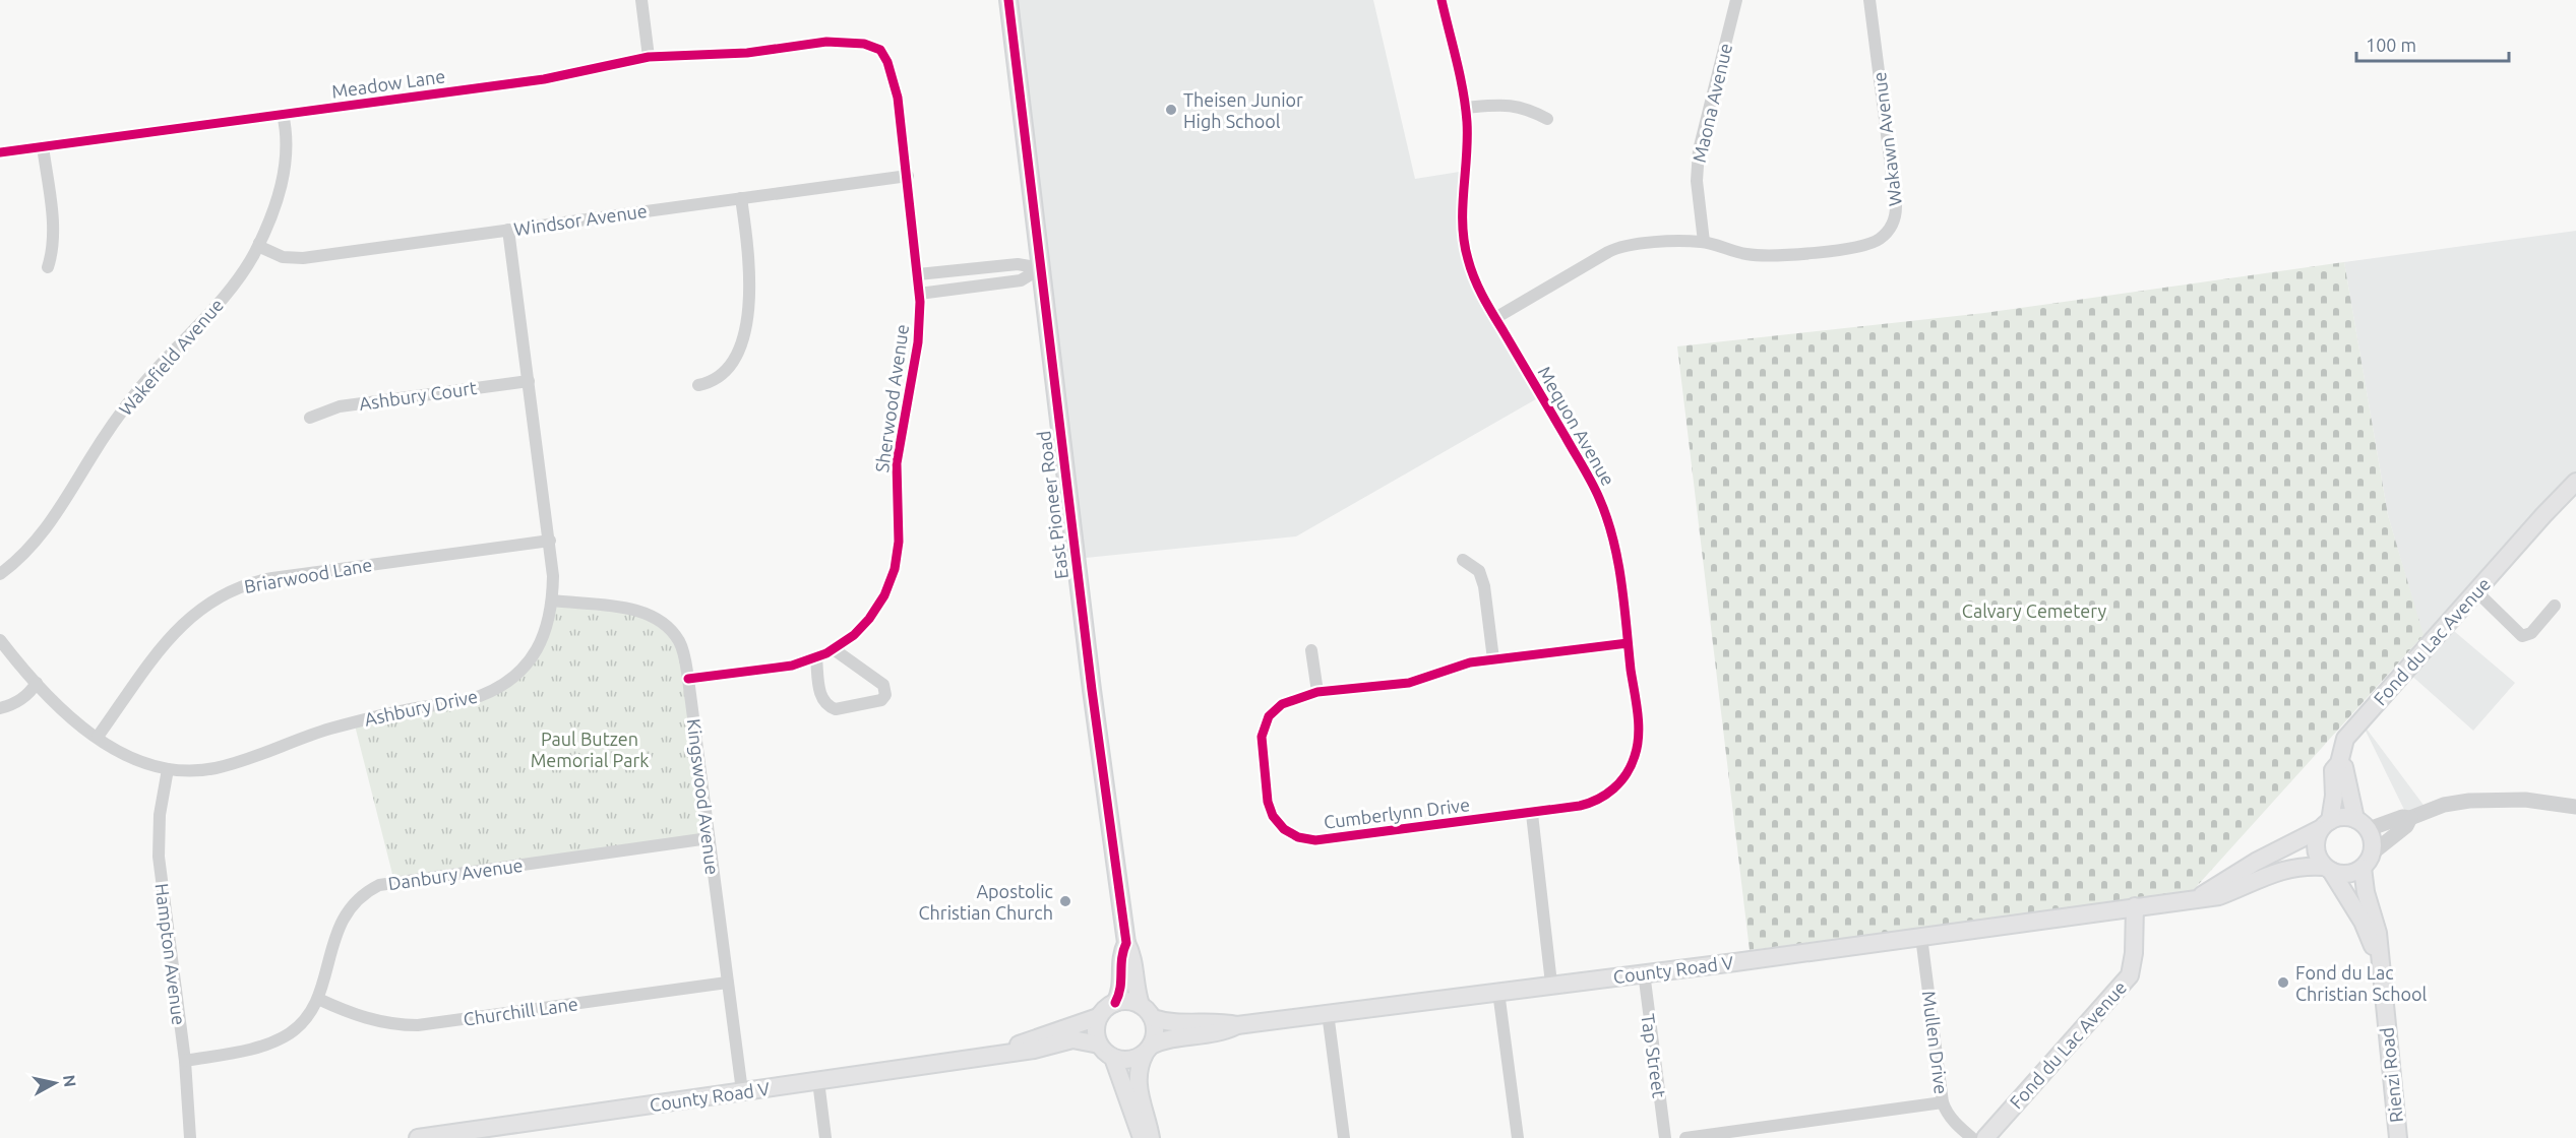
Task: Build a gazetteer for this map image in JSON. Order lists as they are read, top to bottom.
{
  "streets": {
    "main road": [
      "East Pioneer Road",
      "Fond du Lac Avenue",
      "County Road V",
      "Rienzi Road"
    ],
    "street": [
      "Meadow Lane",
      "Maona Avenue",
      "Wakawn Avenue",
      "Windsor Avenue",
      "Wakefield Avenue",
      "Ashbury Court",
      "Sherwood Avenue",
      "Mequon Avenue",
      "Briarwood Lane",
      "Ashbury Drive",
      "Kingswood Avenue",
      "Cumberlynn Drive",
      "Danbury Avenue",
      "Hampton Avenue",
      "Churchill Lane",
      "Mullen Drive",
      "Tap Street"
    ]
  },
  "crossings": [
    ["Meadow Lane", "Wakefield Avenue"],
    ["Meadow Lane", "Sherwood Avenue"],
    ["Maona Avenue", "Wakawn Avenue"],
    ["Windsor Avenue", "Wakefield Avenue"],
    ["Windsor Avenue", "Sherwood Avenue"],
    ["Windsor Avenue", "Ashbury Drive"],
    ["Ashbury Court", "Ashbury Drive"],
    ["Sherwood Avenue", "Kingswood Avenue"],
    ["Mequon Avenue", "Cumberlynn Drive"],
    ["East Pioneer Road", "County Road V"],
    ["Briarwood Lane", "Ashbury Drive"],
    ["Fond du Lac Avenue", "County Road V"],
    ["Fond du Lac Avenue", "Rienzi Road"],
    ["Ashbury Drive", "Kingswood Avenue"],
    ["Ashbury Drive", "Hampton Avenue"],
    ["Kingswood Avenue", "Danbury Avenue"],
    ["Kingswood Avenue", "County Road V"],
    ["Kingswood Avenue", "Churchill Lane"],
    ["Danbury Avenue", "Hampton Avenue"],
    ["Danbury Avenue", "Churchill Lane"],
    ["County Road V", "Mullen Drive"],
    ["County Road V", "Tap Street"]
  ],
  "parks": ["Calvary Cemetery", "Paul Butzen Memorial Park"],
  "places": ["Theisen Junior High School", "Apostolic Christian Church", "Fond du Lac Christian School"],
  "scale_bar": "100 m",
  "north": "right"
}
